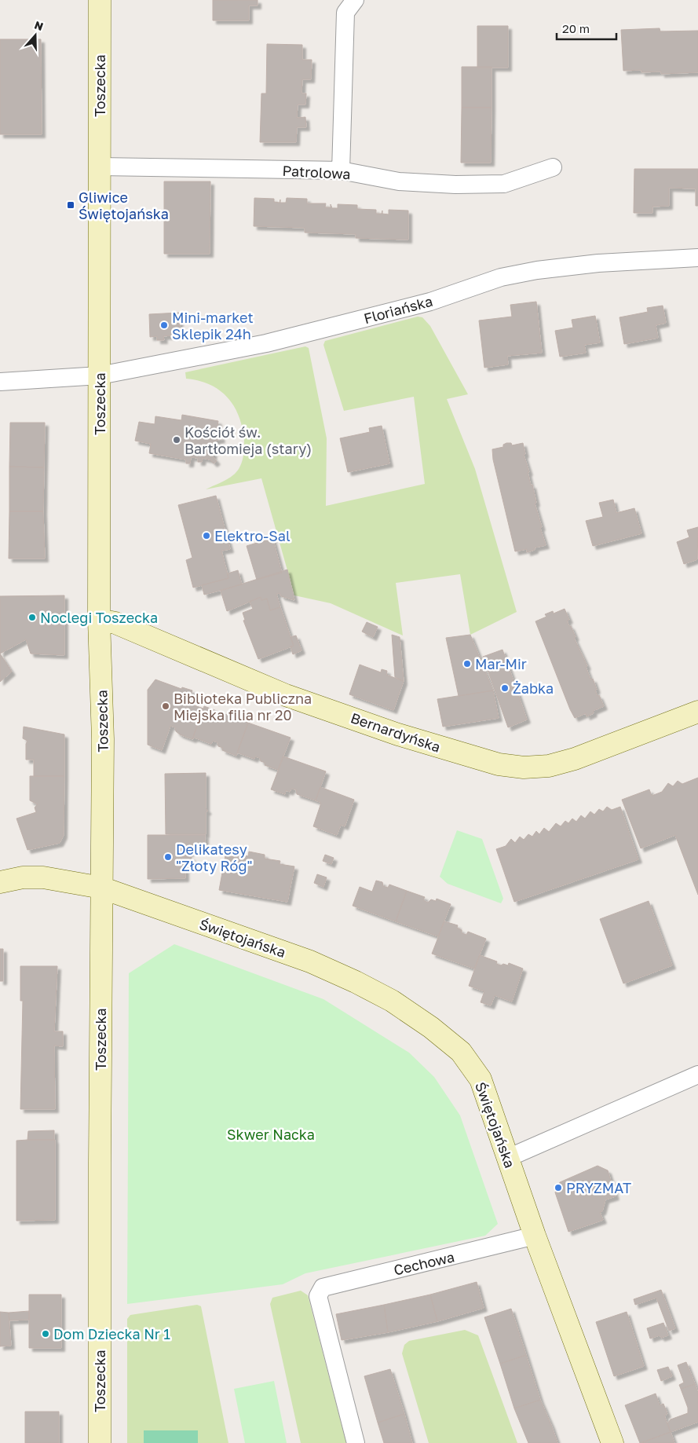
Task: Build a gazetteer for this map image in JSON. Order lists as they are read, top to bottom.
{
  "streets": {
    "street": [
      "Toszecka",
      "Patrolowa",
      "Floriańska",
      "Bernardyńska",
      "Świętojańska",
      "Cechowa"
    ]
  },
  "crossings": [
    ["Toszecka", "Patrolowa"],
    ["Toszecka", "Floriańska"],
    ["Toszecka", "Bernardyńska"],
    ["Toszecka", "Świętojańska"],
    ["Świętojańska", "Cechowa"]
  ],
  "parks": ["Skwer Nacka"],
  "places": {
    "transit": ["Gliwice Świętojańska"],
    "other": [
      "Mini-market Sklepik 24h",
      "Kościół św. Bartłomieja (stary)",
      "Elektro-Sal",
      "Noclegi Toszecka",
      "Mar-Mir",
      "Żabka",
      "Biblioteka Publiczna Miejska filia nr 20",
      "Delikatesy \"Złoty Róg\"",
      "PRYZMAT",
      "Dom Dziecka Nr 1"
    ]
  },
  "scale_bar": "20 m",
  "north": "top"
}
